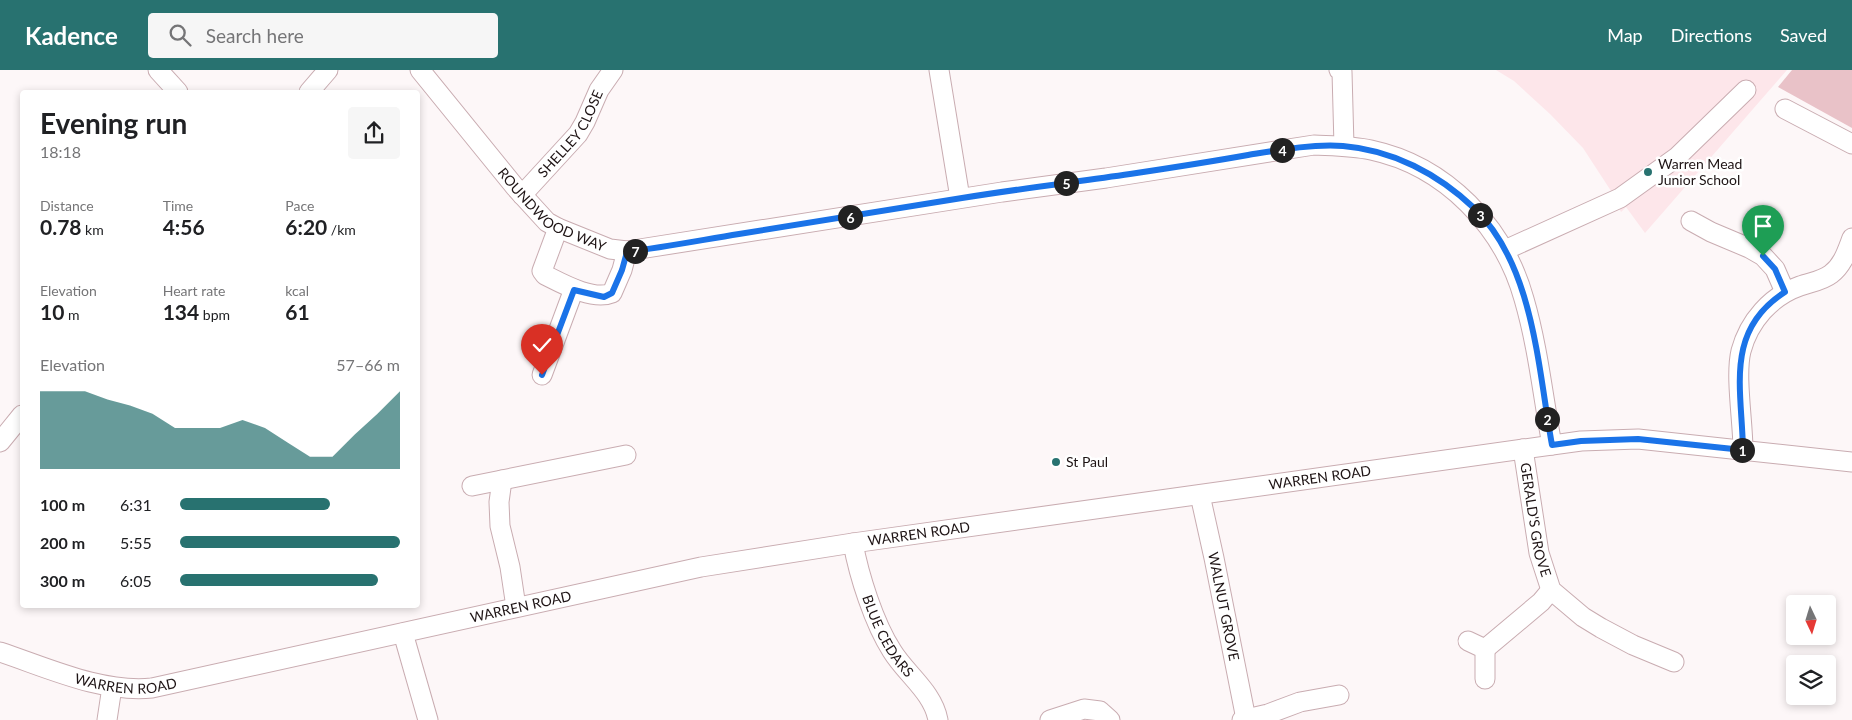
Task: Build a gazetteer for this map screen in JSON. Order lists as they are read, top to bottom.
{
  "streets": {
    "street": [
      "SHELLEY CLOSE",
      "ROUNDWOOD WAY",
      "WARREN ROAD",
      "GERALD'S GROVE",
      "WALNUT GROVE",
      "BLUE CEDARS"
    ]
  },
  "crossings": [
    ["SHELLEY CLOSE", "ROUNDWOOD WAY"],
    ["ROUNDWOOD WAY", "WARREN ROAD"],
    ["WARREN ROAD", "GERALD'S GROVE"],
    ["WARREN ROAD", "WALNUT GROVE"],
    ["WARREN ROAD", "BLUE CEDARS"]
  ],
  "places": ["Warren Mead Junior School", "St Paul"],
  "north": "bottom",
  "page": {
    "header": "Kadence",
    "search": "Search here",
    "nav": ["Map", "Directions", "Saved"],
    "heading": ["Evening run", "18:18"],
    "pins": [
      "4",
      "5",
      "3",
      "6",
      "7",
      "2",
      "1"
    ],
    "stats": [
      ["Distance", "0.78 km"],
      ["Time", "4:56"],
      ["Pace", "6:20 /km"],
      ["Elevation", "10 m"],
      ["Heart rate", "134 bpm"],
      ["kcal", "61"]
    ],
    "chart": ["Elevation", "57–66 m"],
    "list": [
      {
        "name": "100 m",
        "note": "6:31"
      },
      {
        "name": "200 m",
        "note": "5:55"
      },
      {
        "name": "300 m",
        "note": "6:05"
      }
    ]
  }
}
